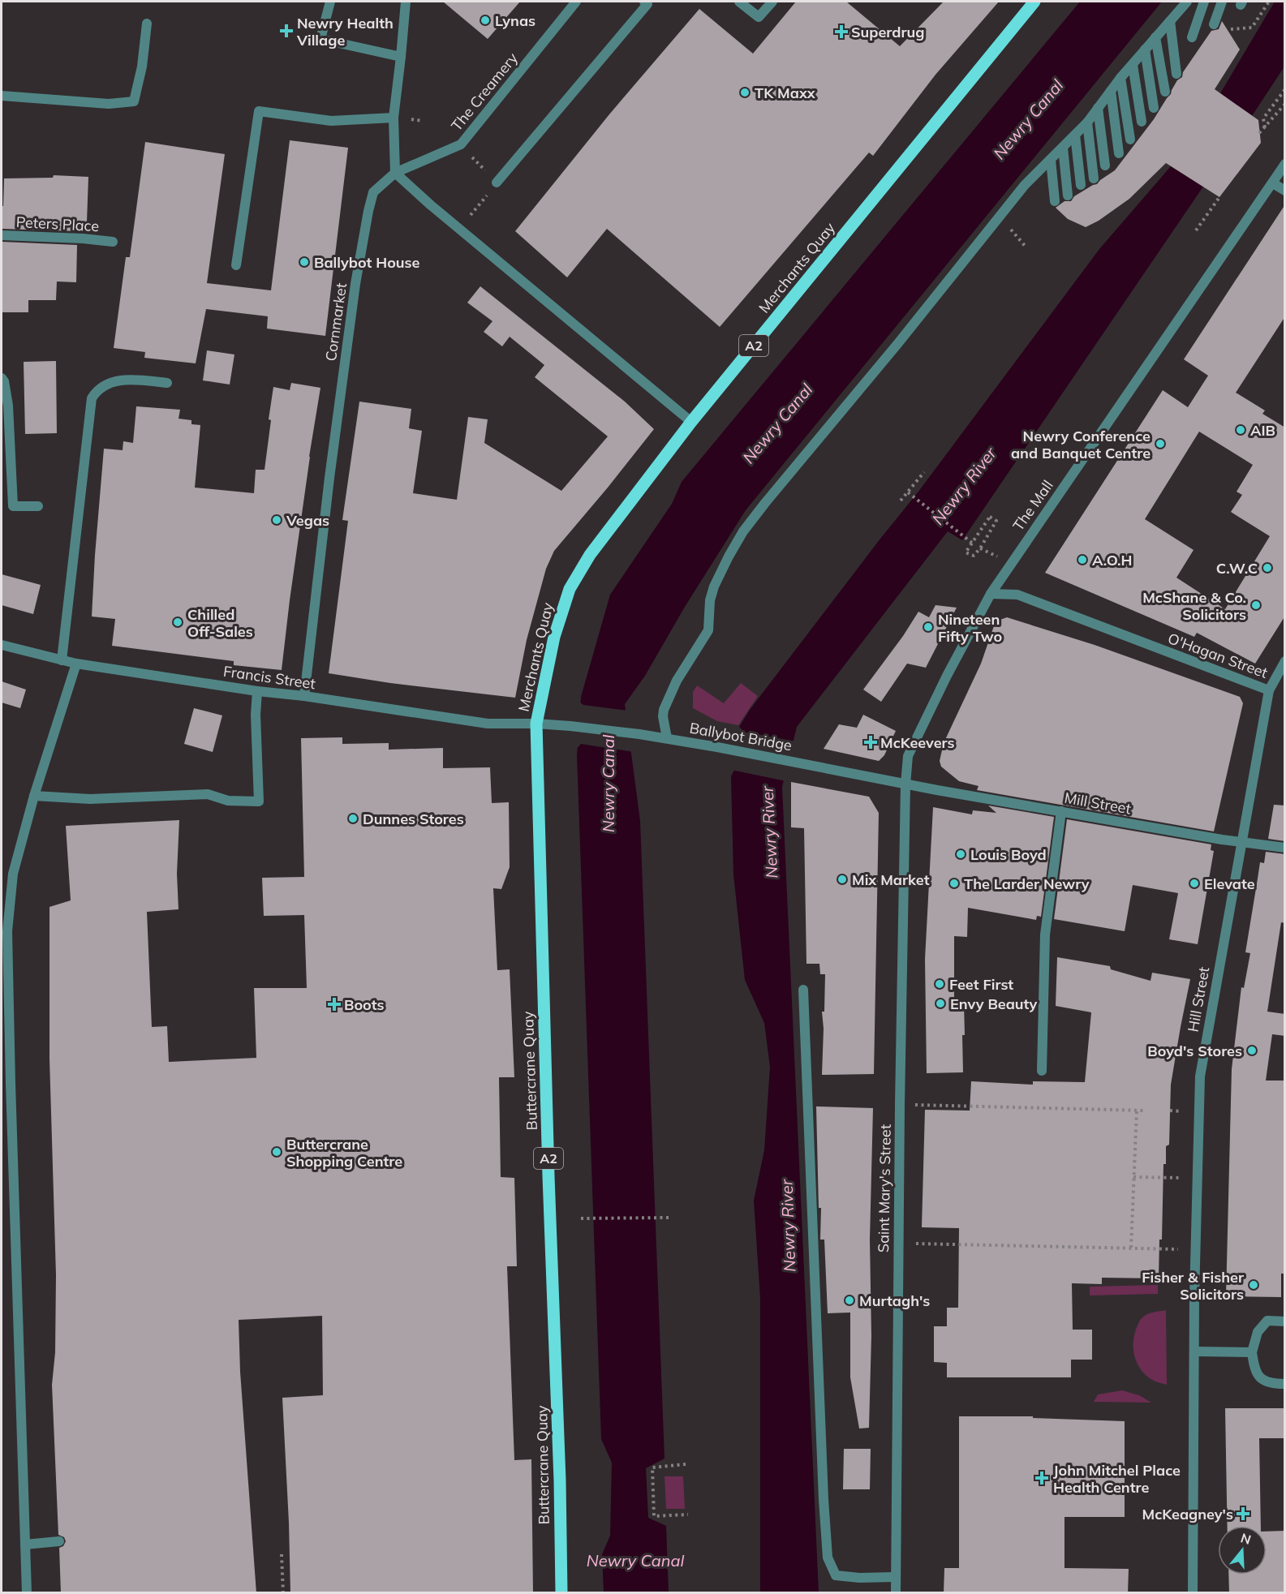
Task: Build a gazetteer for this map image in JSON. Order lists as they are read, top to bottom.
{
  "streets": {
    "main road": ["Merchants Quay", "A2", "Buttercrane Quay"],
    "street": [
      "The Creamery",
      "Peters Place",
      "Cornmarket",
      "The Mall",
      "O'Hagan Street",
      "Francis Street",
      "Ballybot Bridge",
      "Mill Street",
      "Hill Street",
      "Saint Mary's Street"
    ]
  },
  "crossings": [
    ["The Creamery", "Cornmarket"],
    ["Merchants Quay", "Francis Street"],
    ["Merchants Quay", "Ballybot Bridge"],
    ["Merchants Quay", "Buttercrane Quay"],
    ["Cornmarket", "Francis Street"],
    ["The Mall", "O'Hagan Street"],
    ["The Mall", "Ballybot Bridge"],
    ["The Mall", "Mill Street"],
    ["The Mall", "Saint Mary's Street"],
    ["O'Hagan Street", "Hill Street"],
    ["Francis Street", "Ballybot Bridge"],
    ["Francis Street", "Buttercrane Quay"],
    ["Ballybot Bridge", "Mill Street"],
    ["Ballybot Bridge", "Buttercrane Quay"],
    ["Ballybot Bridge", "Saint Mary's Street"],
    ["Mill Street", "Hill Street"],
    ["Mill Street", "Saint Mary's Street"]
  ],
  "water": ["Newry Canal", "Newry River"],
  "places": {
    "other": [
      "Lynas",
      "TK Maxx",
      "Ballybot House",
      "AIB",
      "Newry Conference and Banquet Centre",
      "Vegas",
      "A.O.H",
      "C.W.C",
      "McShane & Co. Solicitors",
      "Chilled Off-Sales",
      "Nineteen Fifty Two",
      "Dunnes Stores",
      "Louis Boyd",
      "Mix Market",
      "The Larder Newry",
      "Elevate",
      "Feet First",
      "Envy Beauty",
      "Boyd's Stores",
      "Buttercrane Shopping Centre",
      "Fisher & Fisher Solicitors",
      "Murtagh's"
    ],
    "health": [
      "Newry Health Village",
      "Superdrug",
      "McKeevers",
      "Boots",
      "John Mitchel Place Health Centre",
      "McKeagney's"
    ]
  },
  "north": "top"
}
